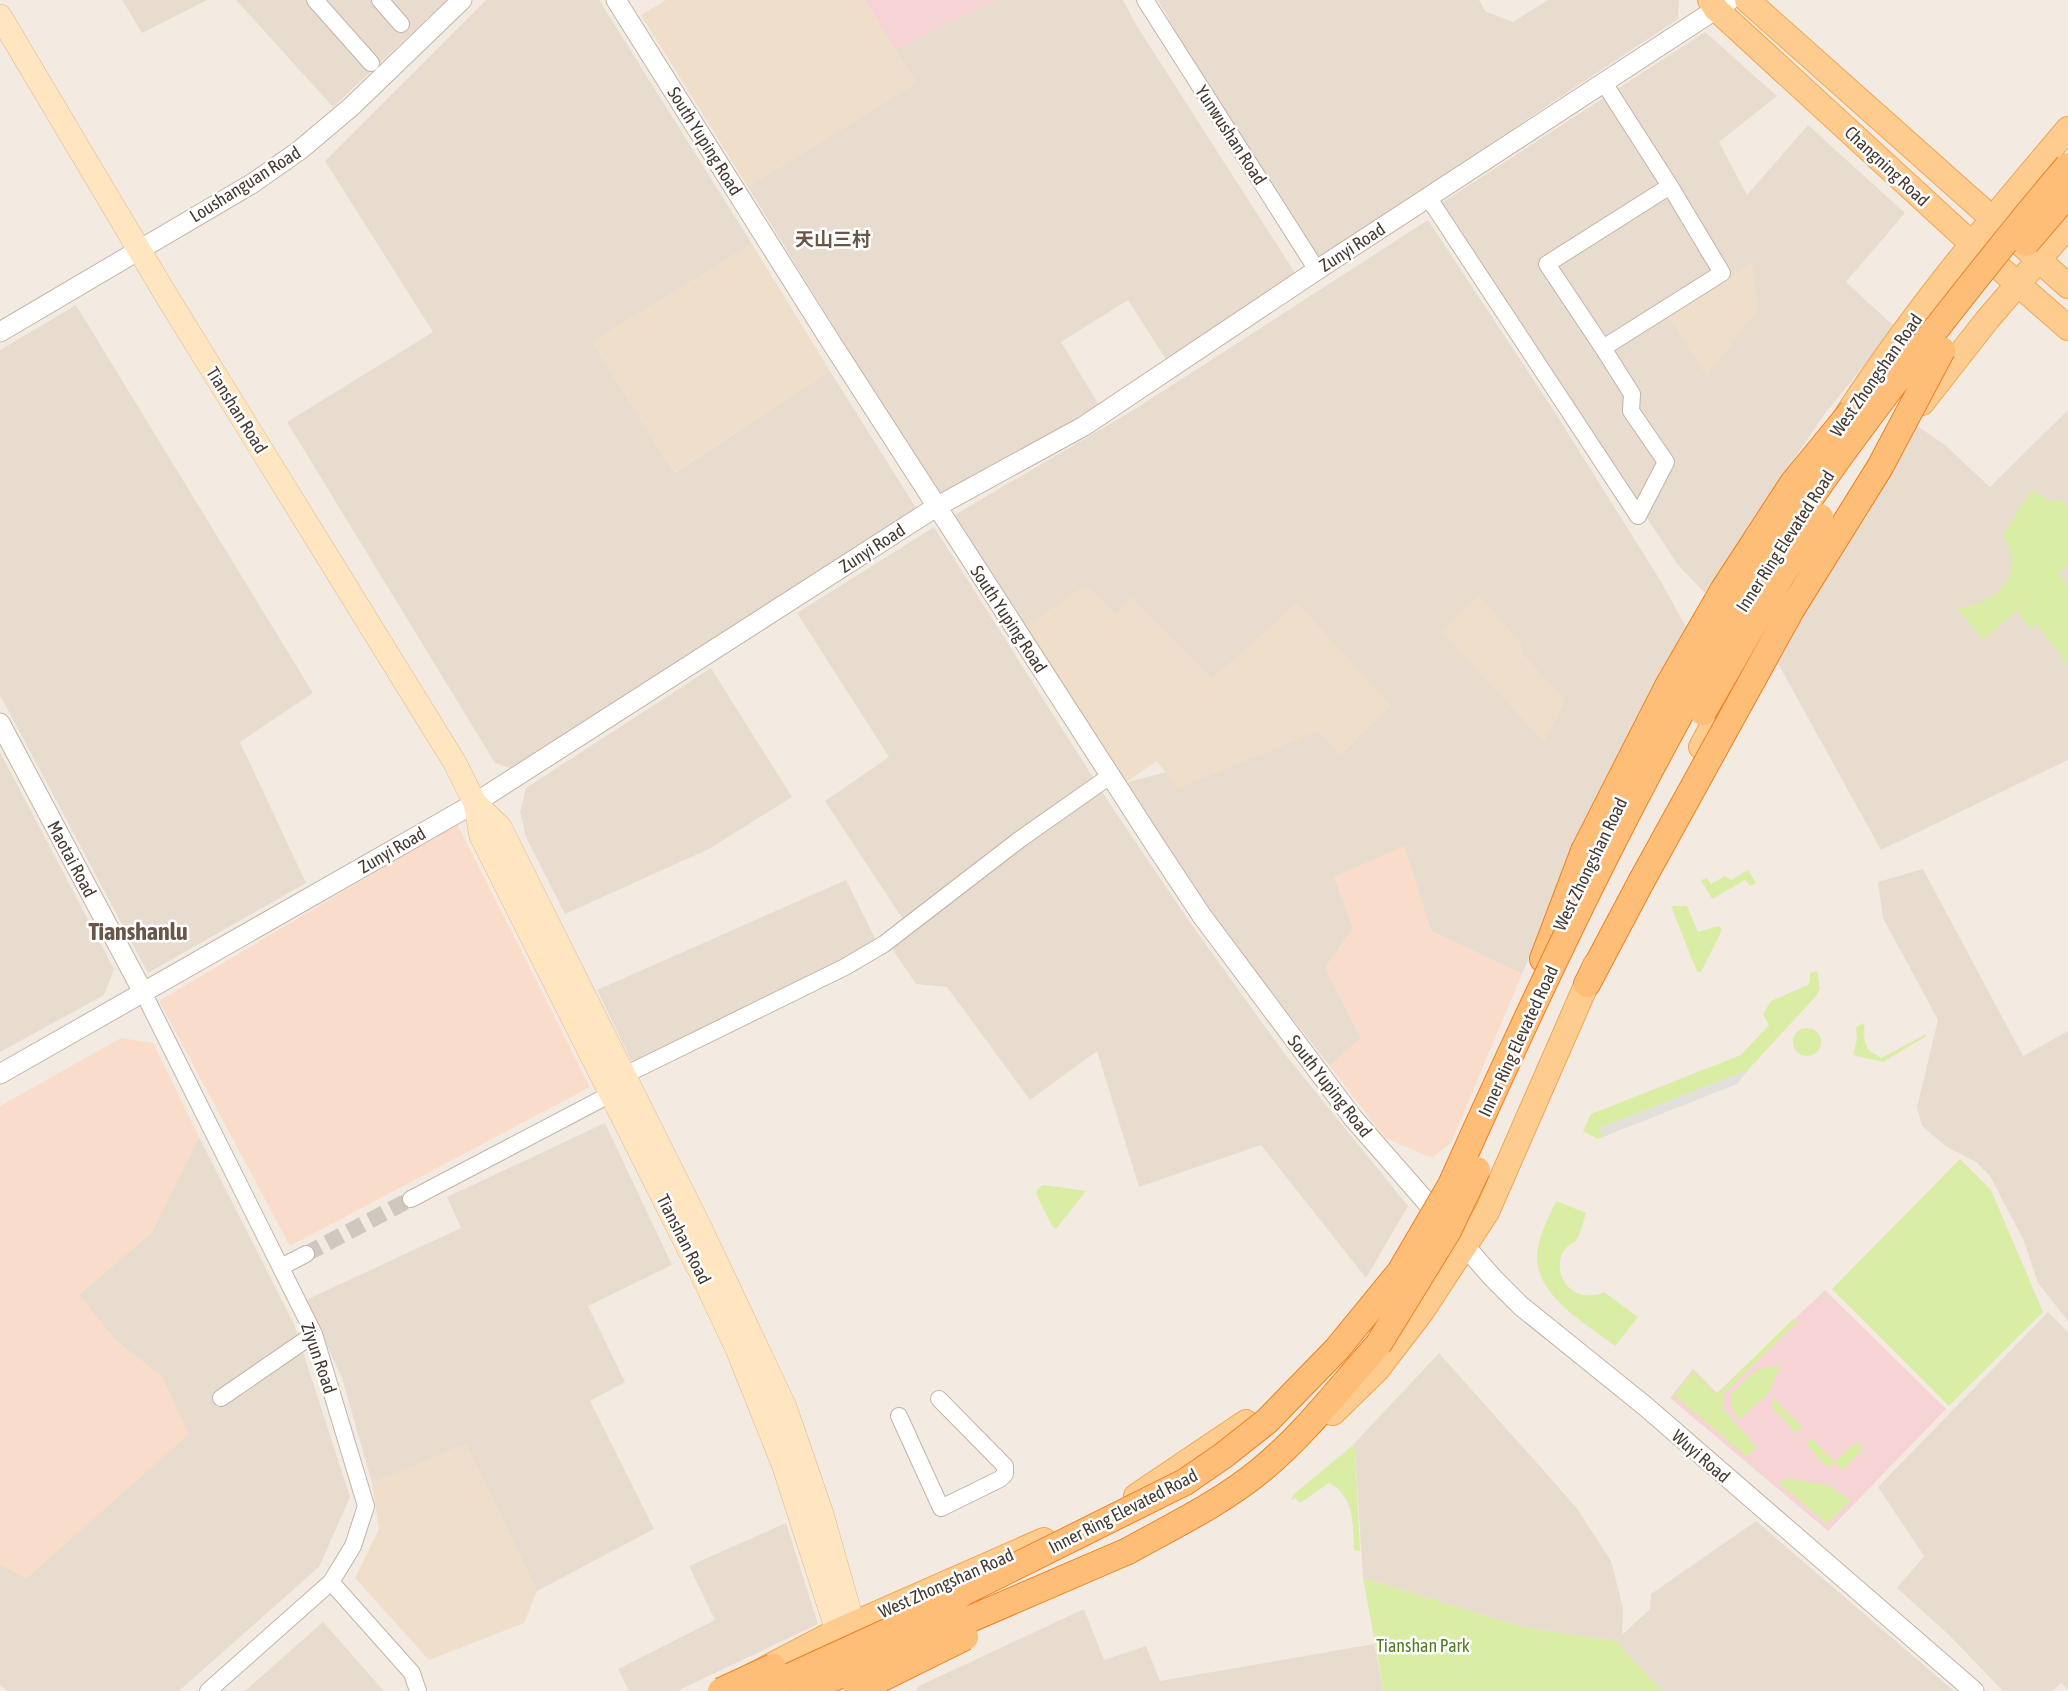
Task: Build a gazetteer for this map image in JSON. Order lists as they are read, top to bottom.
{
  "streets": {
    "highway": ["Inner Ring Elevated Road"],
    "main road": ["Changning Road", "West Zhongshan Road", "Tianshan Road"],
    "street": [
      "Yunwushan Road",
      "South Yuping Road",
      "Loushanguan Road",
      "Zunyi Road",
      "Maotai Road",
      "Ziyun Road",
      "Wuyi Road"
    ]
  },
  "crossings": [
    ["Yunwushan Road", "Zunyi Road"],
    ["South Yuping Road", "Zunyi Road"],
    ["South Yuping Road", "West Zhongshan Road"],
    ["South Yuping Road", "Wuyi Road"],
    ["Changning Road", "Zunyi Road"],
    ["Changning Road", "West Zhongshan Road"],
    ["Changning Road", "Inner Ring Elevated Road"],
    ["Loushanguan Road", "Tianshan Road"],
    ["Zunyi Road", "Tianshan Road"],
    ["Zunyi Road", "Maotai Road"],
    ["Zunyi Road", "Ziyun Road"],
    ["West Zhongshan Road", "Tianshan Road"],
    ["West Zhongshan Road", "Inner Ring Elevated Road"],
    ["West Zhongshan Road", "Wuyi Road"],
    ["Maotai Road", "Ziyun Road"]
  ],
  "districts": ["天山三村", "Tianshanlu"],
  "parks": ["Tianshan Park"]
}
